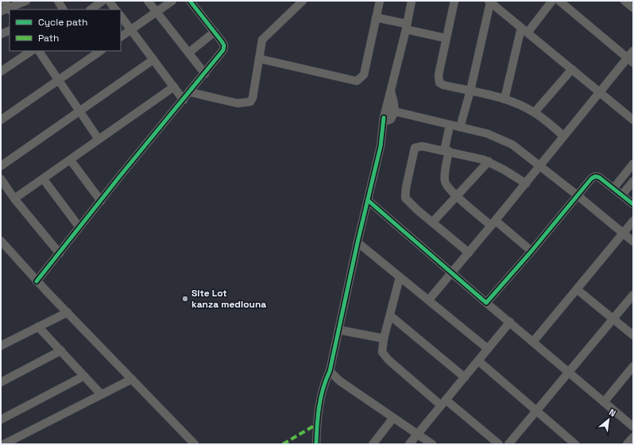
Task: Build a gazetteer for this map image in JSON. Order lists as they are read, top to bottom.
{
  "places": ["Site Lot kanza mediouna"],
  "legend": ["Cycle path", "Path"],
  "north": "top right"
}
